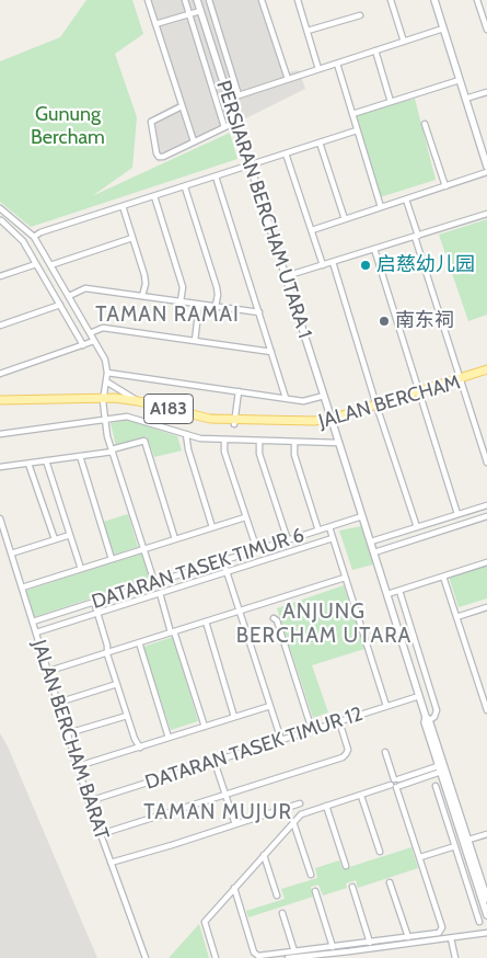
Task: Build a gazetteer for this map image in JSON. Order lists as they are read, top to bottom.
{
  "streets": {
    "main road": ["JALAN BERCHAM", "A183"],
    "street": [
      "PERSIARAN BERCHAM UTARA 1",
      "DATARAN TASEK TIMUR 6",
      "JALAN BERCHAM BARAT",
      "DATARAN TASEK TIMUR 12"
    ]
  },
  "crossings": [
    ["PERSIARAN BERCHAM UTARA 1", "JALAN BERCHAM"],
    ["PERSIARAN BERCHAM UTARA 1", "DATARAN TASEK TIMUR 6"],
    ["PERSIARAN BERCHAM UTARA 1", "DATARAN TASEK TIMUR 12"],
    ["DATARAN TASEK TIMUR 6", "JALAN BERCHAM BARAT"],
    ["JALAN BERCHAM BARAT", "DATARAN TASEK TIMUR 12"]
  ],
  "districts": ["TAMAN RAMAI", "ANJUNG BERCHAM UTARA", "TAMAN MUJUR"],
  "parks": ["Gunung Bercham"],
  "places": ["启慈幼儿园", "南东祠"]
}
